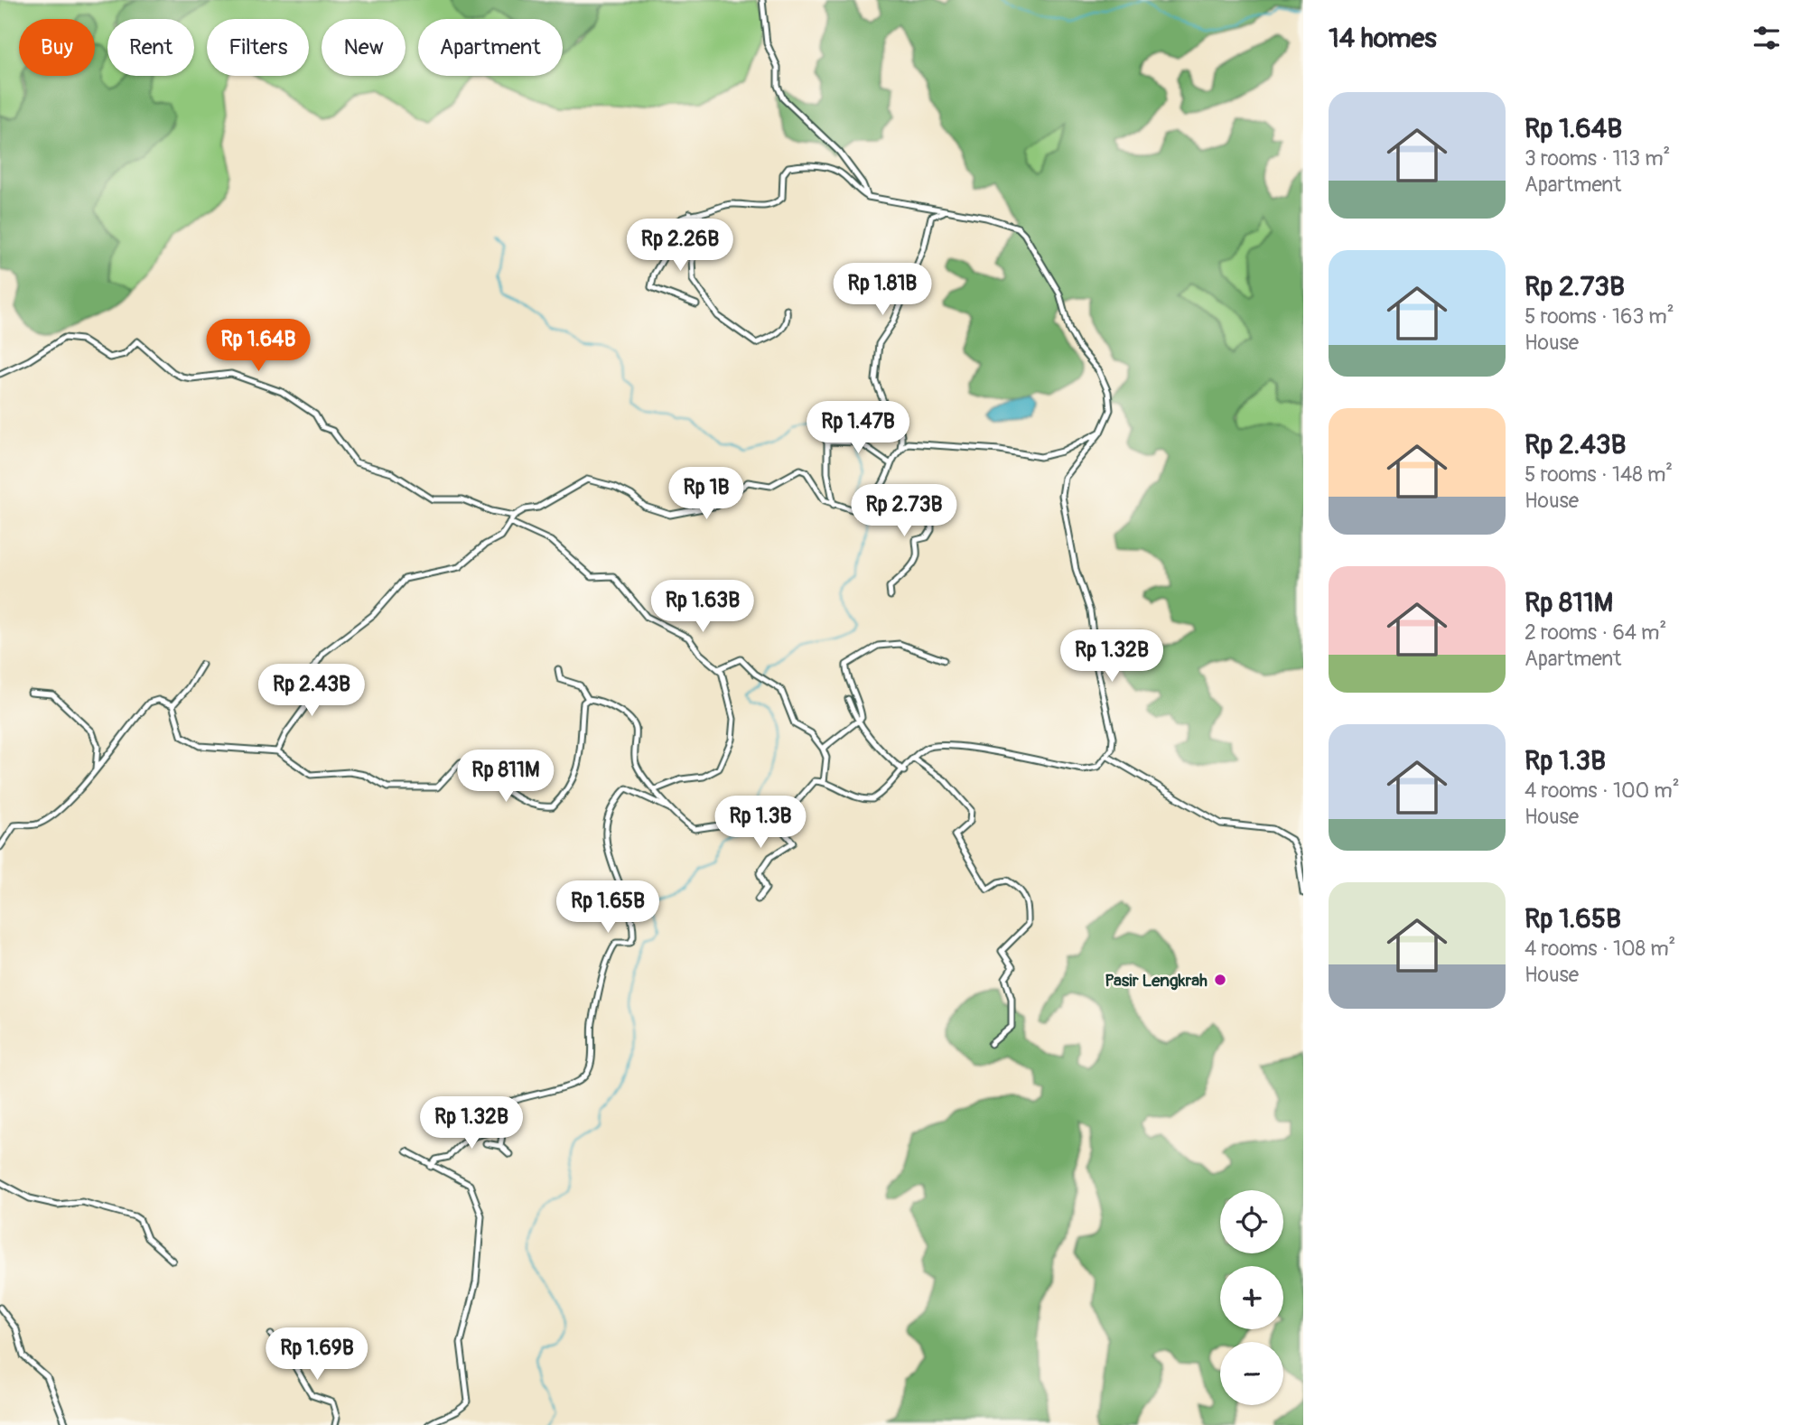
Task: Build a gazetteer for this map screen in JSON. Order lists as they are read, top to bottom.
{
  "places": ["Pasir Lengkrah"],
  "page": {
    "heading": "14 homes",
    "chip": [
      "Buy",
      "Rent",
      "Filters",
      "New",
      "Apartment"
    ],
    "list": [
      {
        "name": "Rp 1.64B",
        "note": "3 rooms · 113 m² · Apartment"
      },
      {
        "name": "Rp 2.73B",
        "note": "5 rooms · 163 m² · House"
      },
      {
        "name": "Rp 2.43B",
        "note": "5 rooms · 148 m² · House"
      },
      {
        "name": "Rp 811M",
        "note": "2 rooms · 64 m² · Apartment"
      },
      {
        "name": "Rp 1.3B",
        "note": "4 rooms · 100 m² · House"
      },
      {
        "name": "Rp 1.65B",
        "note": "4 rooms · 108 m² · House"
      }
    ],
    "price": [
      "Rp 2.26B",
      "Rp 1.81B",
      "Rp 1.64B",
      "Rp 1.47B",
      "Rp 1B",
      "Rp 2.73B",
      "Rp 1.63B",
      "Rp 1.32B",
      "Rp 2.43B",
      "Rp 811M",
      "Rp 1.3B",
      "Rp 1.65B",
      "Rp 1.32B",
      "Rp 1.69B"
    ],
    "map_buttons": ["+", "−"]
  }
}
